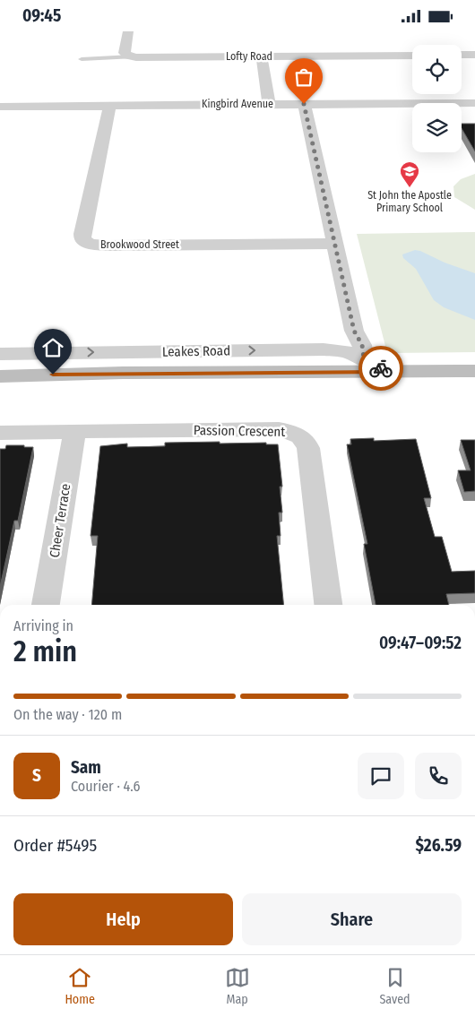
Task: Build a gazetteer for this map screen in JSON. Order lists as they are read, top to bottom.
{
  "streets": {
    "main road": ["Leakes Road"],
    "street": [
      "Lofty Road",
      "Kingbird Avenue",
      "Brookwood Street",
      "Passion Crescent",
      "Cheer Terrace"
    ]
  },
  "crossings": [
    ["Kingbird Avenue", "Brookwood Street"],
    ["Passion Crescent", "Cheer Terrace"]
  ],
  "one_way": ["Leakes Road"],
  "places": {
    "school or university": ["St John the Apostle Primary School"]
  },
  "page": {
    "status": "09:45",
    "heading": ["2 min", "Arriving in", "09:47–09:52"],
    "panel": [
      "Sam",
      "Courier · 4.6",
      "Order #5495",
      "$26.59"
    ],
    "bar": "On the way · 120 m",
    "round": "S",
    "buttons": ["Help", "Share"],
    "tabs": ["Home", "Map", "Saved"]
  }
}
